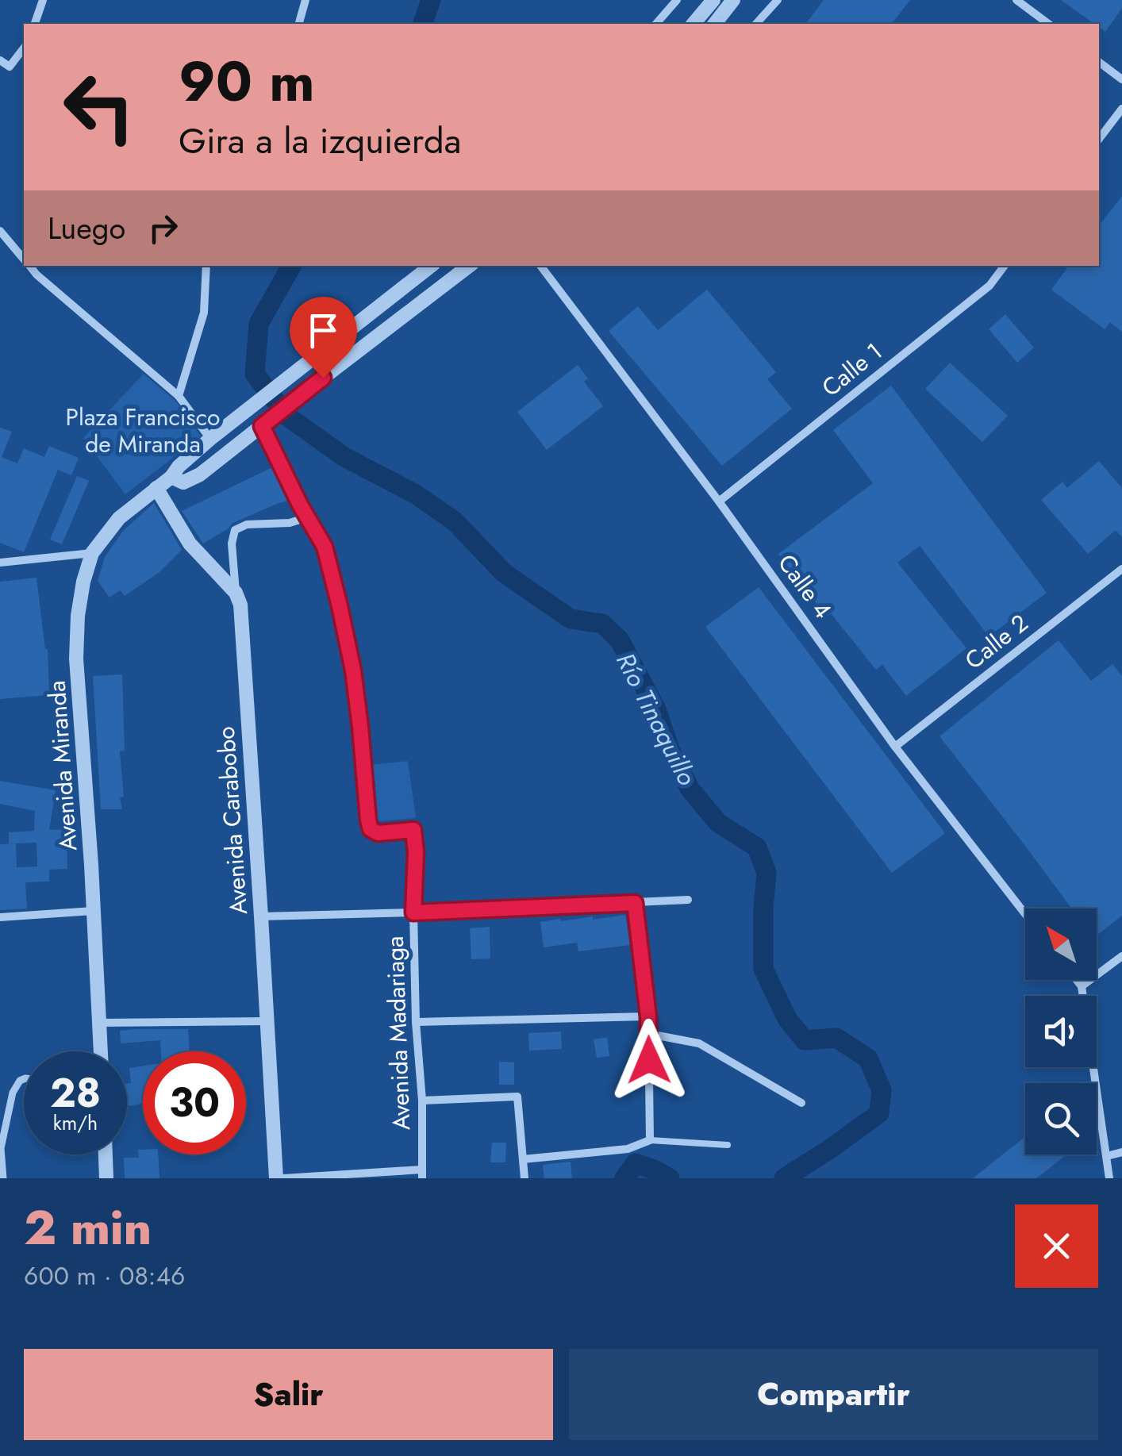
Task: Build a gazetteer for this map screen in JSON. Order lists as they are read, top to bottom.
{
  "streets": {
    "street": [
      "Calle 1",
      "Calle 4",
      "Calle 2",
      "Avenida Miranda",
      "Avenida Carabobo",
      "Avenida Madariaga"
    ]
  },
  "crossings": [
    ["Calle 1", "Calle 4"],
    ["Calle 4", "Calle 2"]
  ],
  "water": ["Río Tinaquillo"],
  "parks": ["Plaza Francisco de Miranda"],
  "north": "top left",
  "page": {
    "turn": ["90 m", "Gira a la izquierda"],
    "then": "Luego",
    "speed": "28 km/h",
    "limit": "30",
    "heading": ["2 min", "600 m · 08:46"],
    "buttons": ["Salir", "Compartir"]
  }
}
